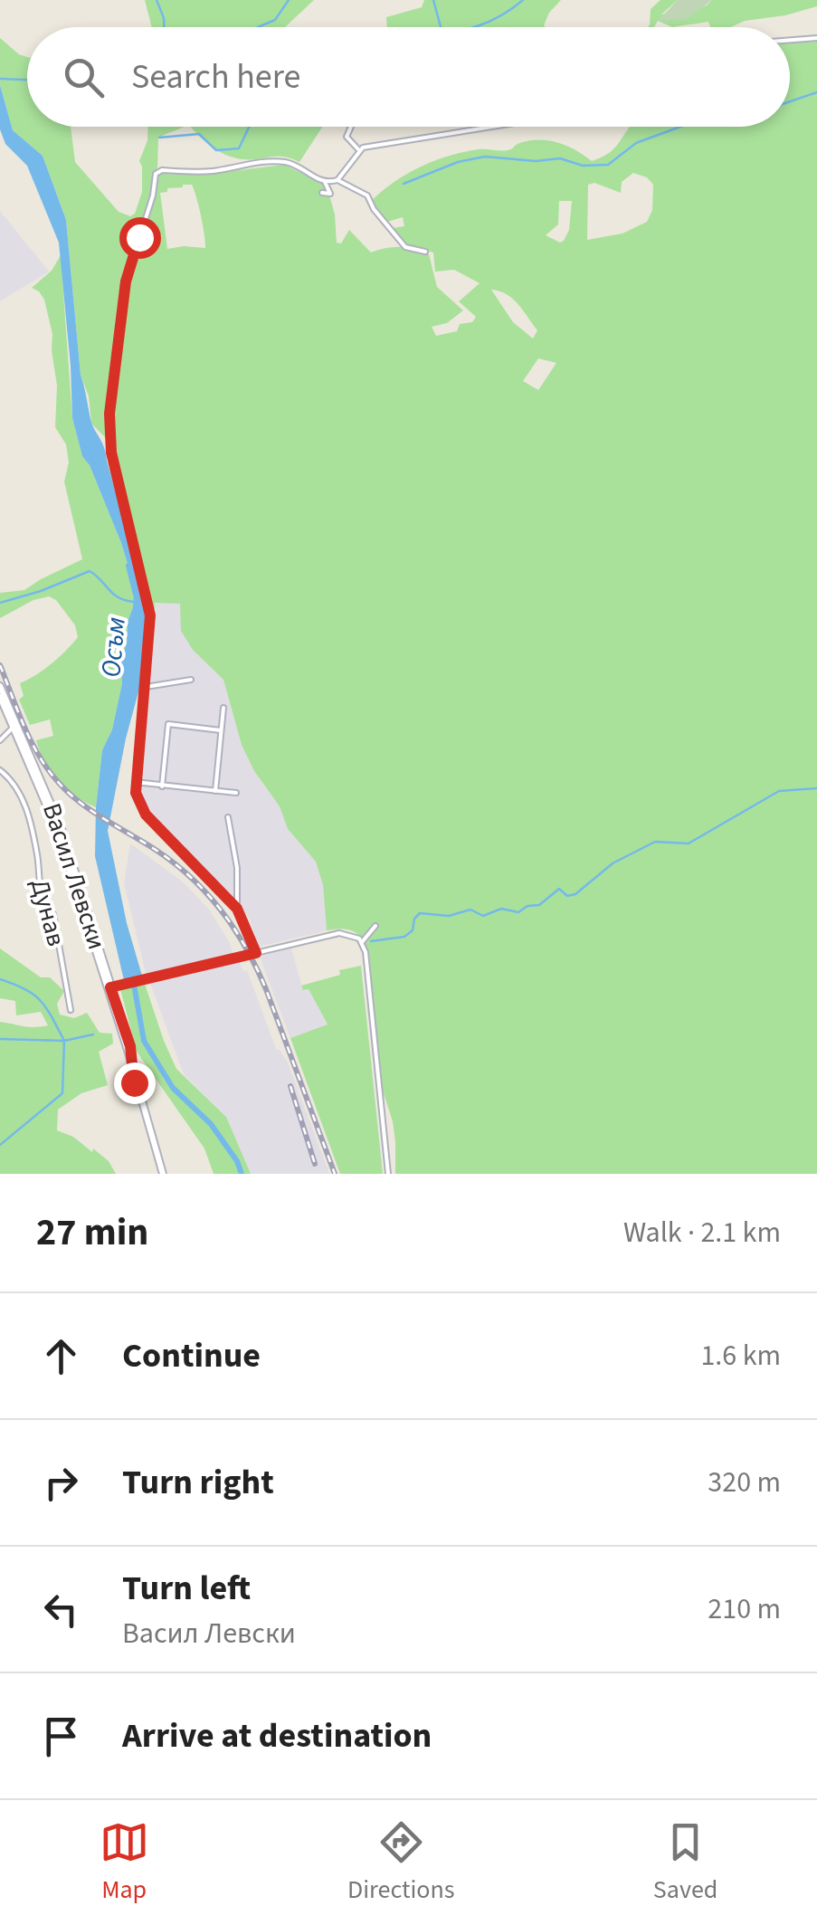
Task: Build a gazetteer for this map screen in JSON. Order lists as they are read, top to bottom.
{
  "streets": {
    "main road": ["Васил Левски"],
    "street": ["Дунав"]
  },
  "water": ["Осъм"],
  "page": {
    "search": "Search here",
    "heading": ["27 min", "Walk · 2.1 km"],
    "list": [
      ["Continue", "1.6 km"],
      ["Turn right", "320 m"],
      ["Turn left", "Васил Левски", "210 m"],
      "Arrive at destination"
    ],
    "nav": ["Map", "Directions", "Saved"]
  }
}
